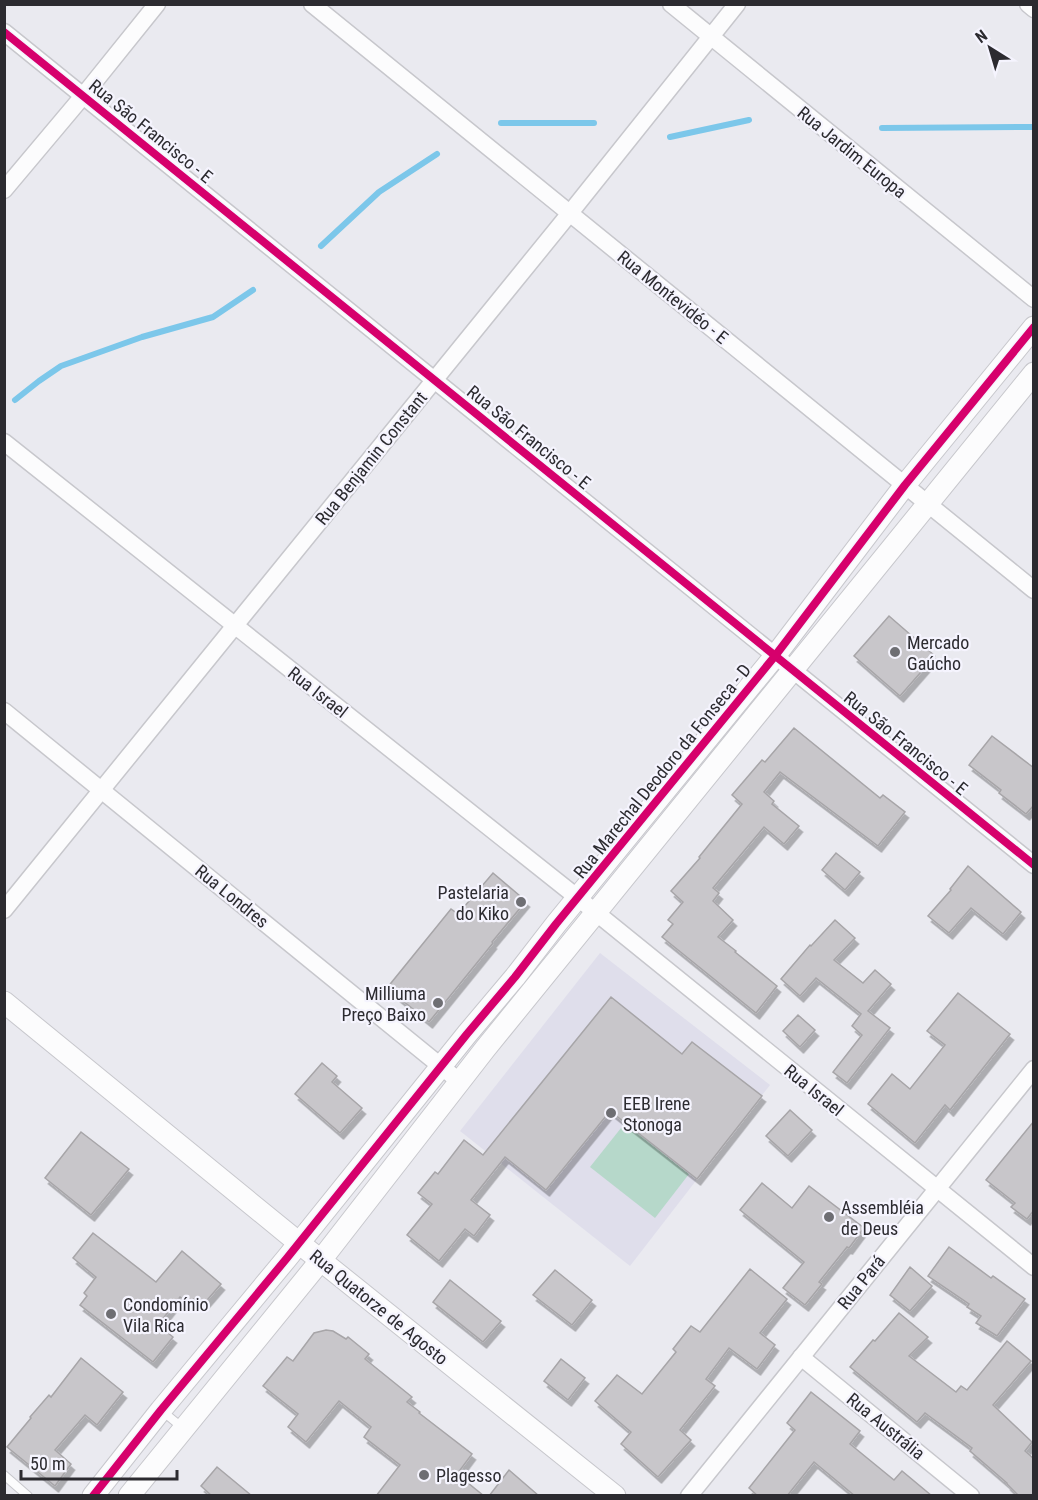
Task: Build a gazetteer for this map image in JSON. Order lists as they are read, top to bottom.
{
  "streets": {
    "street": [
      "Rua São Francisco - E",
      "Rua Jardim Europa",
      "Rua Montevidéo - E",
      "Rua Benjamin Constant",
      "Rua Israel",
      "Rua Marechal Deodoro da Fonseca - D",
      "Rua Londres",
      "Rua Pará",
      "Rua Quatorze de Agosto",
      "Rua Austrália"
    ]
  },
  "crossings": [
    ["Rua São Francisco - E", "Rua Benjamin Constant"],
    ["Rua São Francisco - E", "Rua Marechal Deodoro da Fonseca - D"],
    ["Rua Jardim Europa", "Rua Benjamin Constant"],
    ["Rua Montevidéo - E", "Rua Benjamin Constant"],
    ["Rua Montevidéo - E", "Rua Marechal Deodoro da Fonseca - D"],
    ["Rua Benjamin Constant", "Rua Israel"],
    ["Rua Benjamin Constant", "Rua Londres"],
    ["Rua Israel", "Rua Marechal Deodoro da Fonseca - D"],
    ["Rua Israel", "Rua Pará"],
    ["Rua Marechal Deodoro da Fonseca - D", "Rua Londres"],
    ["Rua Marechal Deodoro da Fonseca - D", "Rua Quatorze de Agosto"],
    ["Rua Pará", "Rua Austrália"]
  ],
  "places": [
    "Mercado Gaúcho",
    "Pastelaria do Kiko",
    "Milliuma Preço Baixo",
    "EEB Irene Stonoga",
    "Assembléia de Deus",
    "Condomínio Vila Rica",
    "Plagesso"
  ],
  "scale_bar": "50 m",
  "north": "top left"
}
